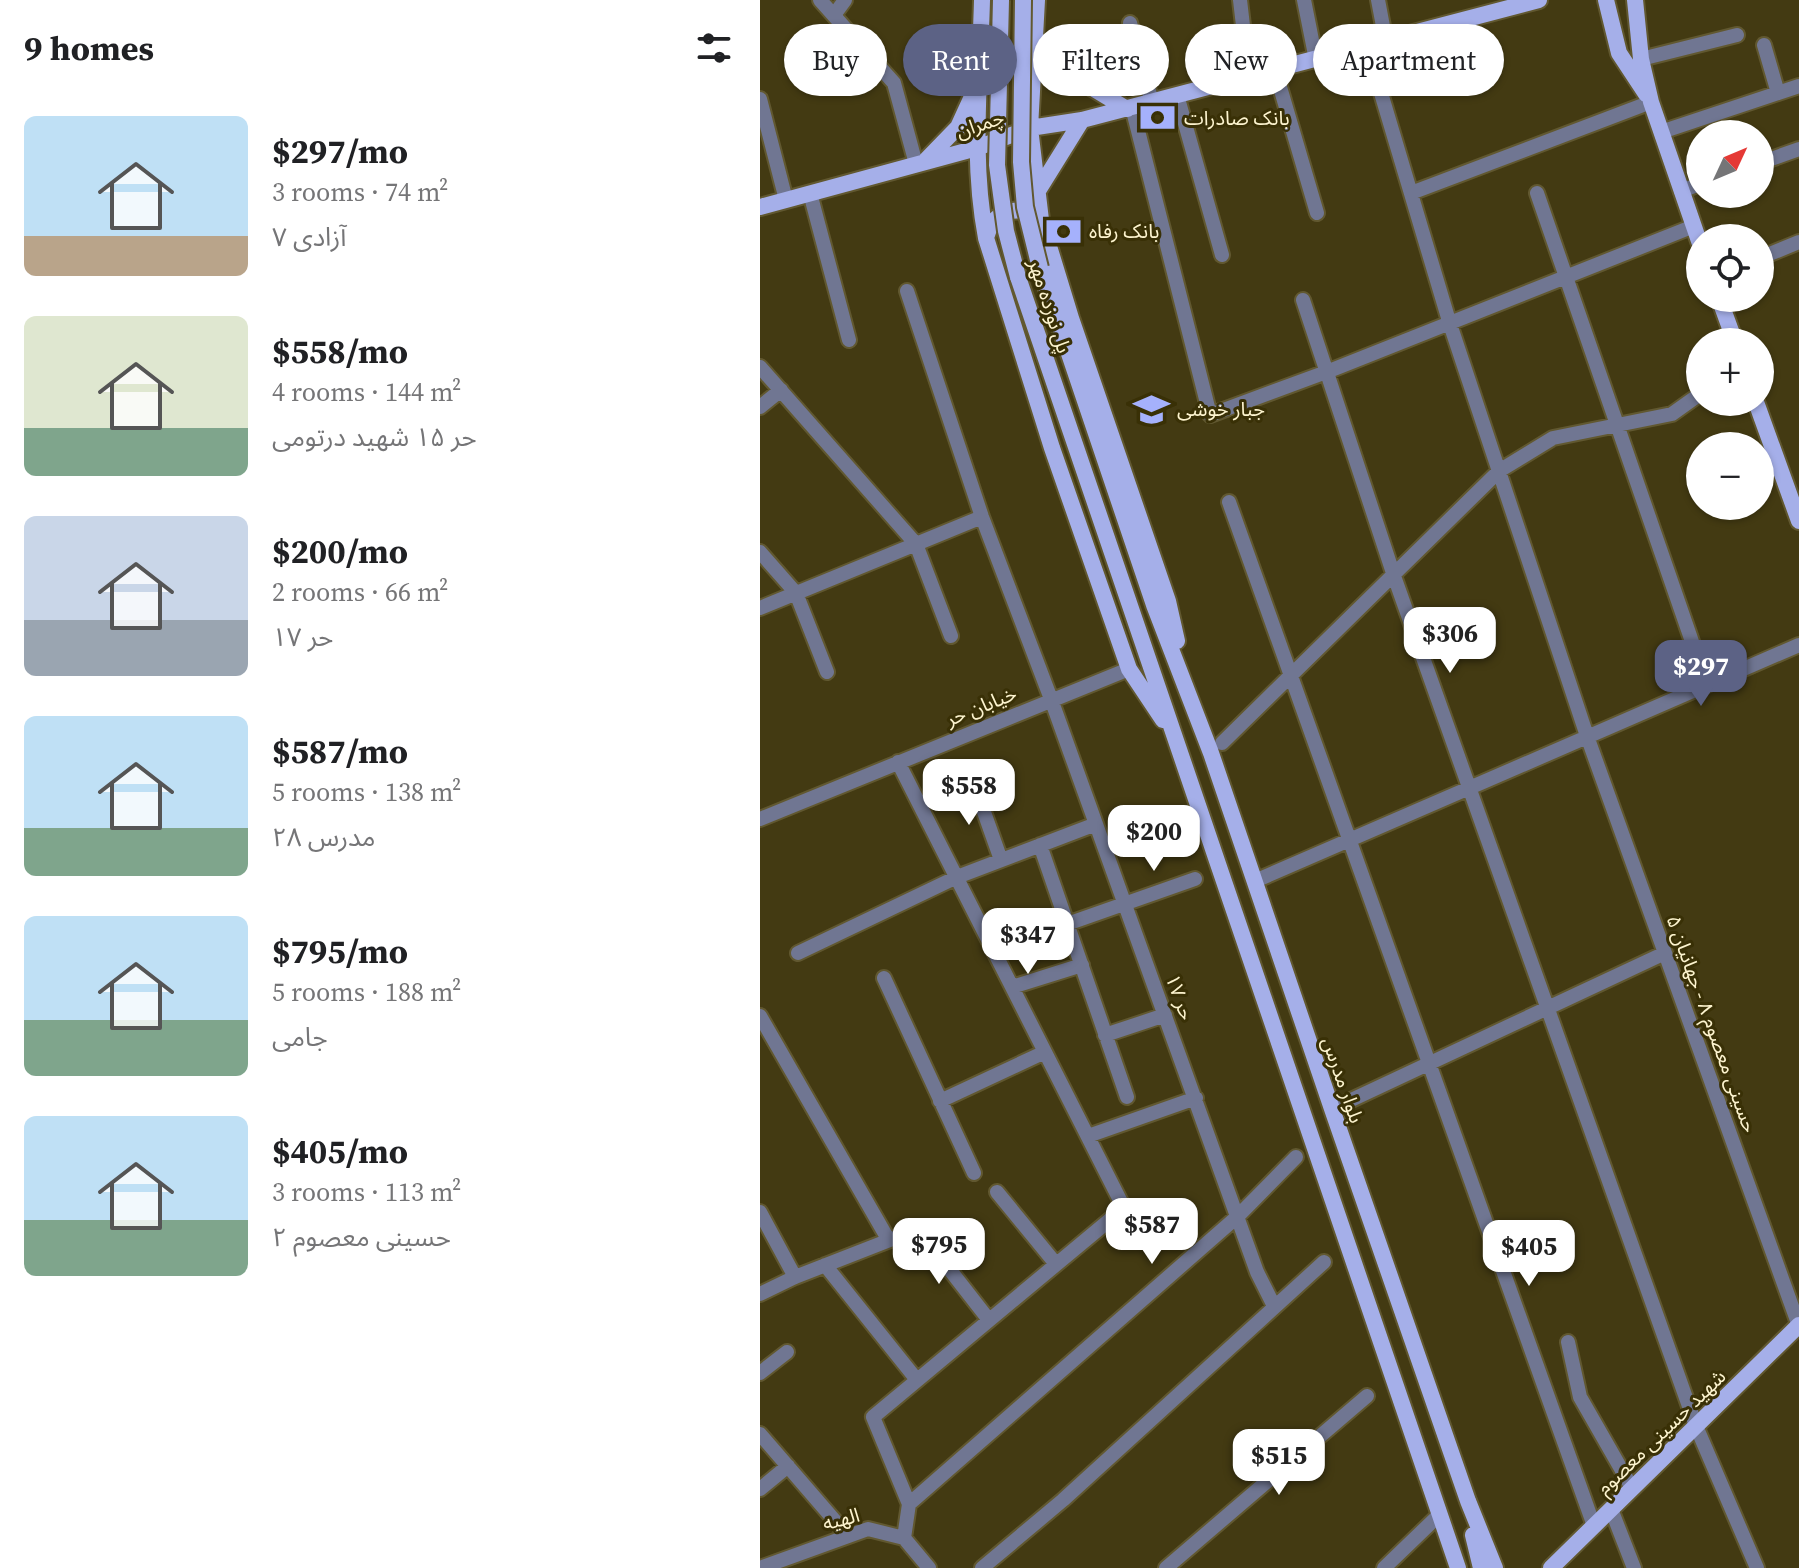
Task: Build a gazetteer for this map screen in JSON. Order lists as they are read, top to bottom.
{
  "streets": {
    "main road": [
      "چمران",
      "پل نوزده مهر",
      "بلوار مدرس",
      "شهید حسینی معصوم"
    ],
    "street": [
      "خیابان حر",
      "حر ۱۷",
      "حسینی معصوم ۸ - جهانیان ۵",
      "الهیه"
    ]
  },
  "crossings": [
    ["پل نوزده مهر", "بلوار مدرس"],
    ["خیابان حر", "حر ۱۷"],
    ["حسینی معصوم ۸ - جهانیان ۵", "شهید حسینی معصوم"]
  ],
  "places": {
    "bank": ["بانک صادرات", "بانک رفاه"],
    "school or university": ["جبار خوشی"]
  },
  "north": "top right",
  "page": {
    "heading": "9 homes",
    "chip": [
      "Buy",
      "Rent",
      "Filters",
      "New",
      "Apartment"
    ],
    "list": [
      {
        "name": "$297/mo",
        "note": "3 rooms · 74 m² · آزادی ۷"
      },
      {
        "name": "$558/mo",
        "note": "4 rooms · 144 m² · حر ۱۵ شهید درتومی"
      },
      {
        "name": "$200/mo",
        "note": "2 rooms · 66 m² · حر ۱۷"
      },
      {
        "name": "$587/mo",
        "note": "5 rooms · 138 m² · مدرس ۲۸"
      },
      {
        "name": "$795/mo",
        "note": "5 rooms · 188 m² · جامی"
      },
      {
        "name": "$405/mo",
        "note": "3 rooms · 113 m² · حسینی معصوم ۲"
      }
    ],
    "map_buttons": ["+", "−"],
    "price": [
      "$306",
      "$297",
      "$558",
      "$200",
      "$347",
      "$587",
      "$795",
      "$405",
      "$515"
    ]
  }
}
